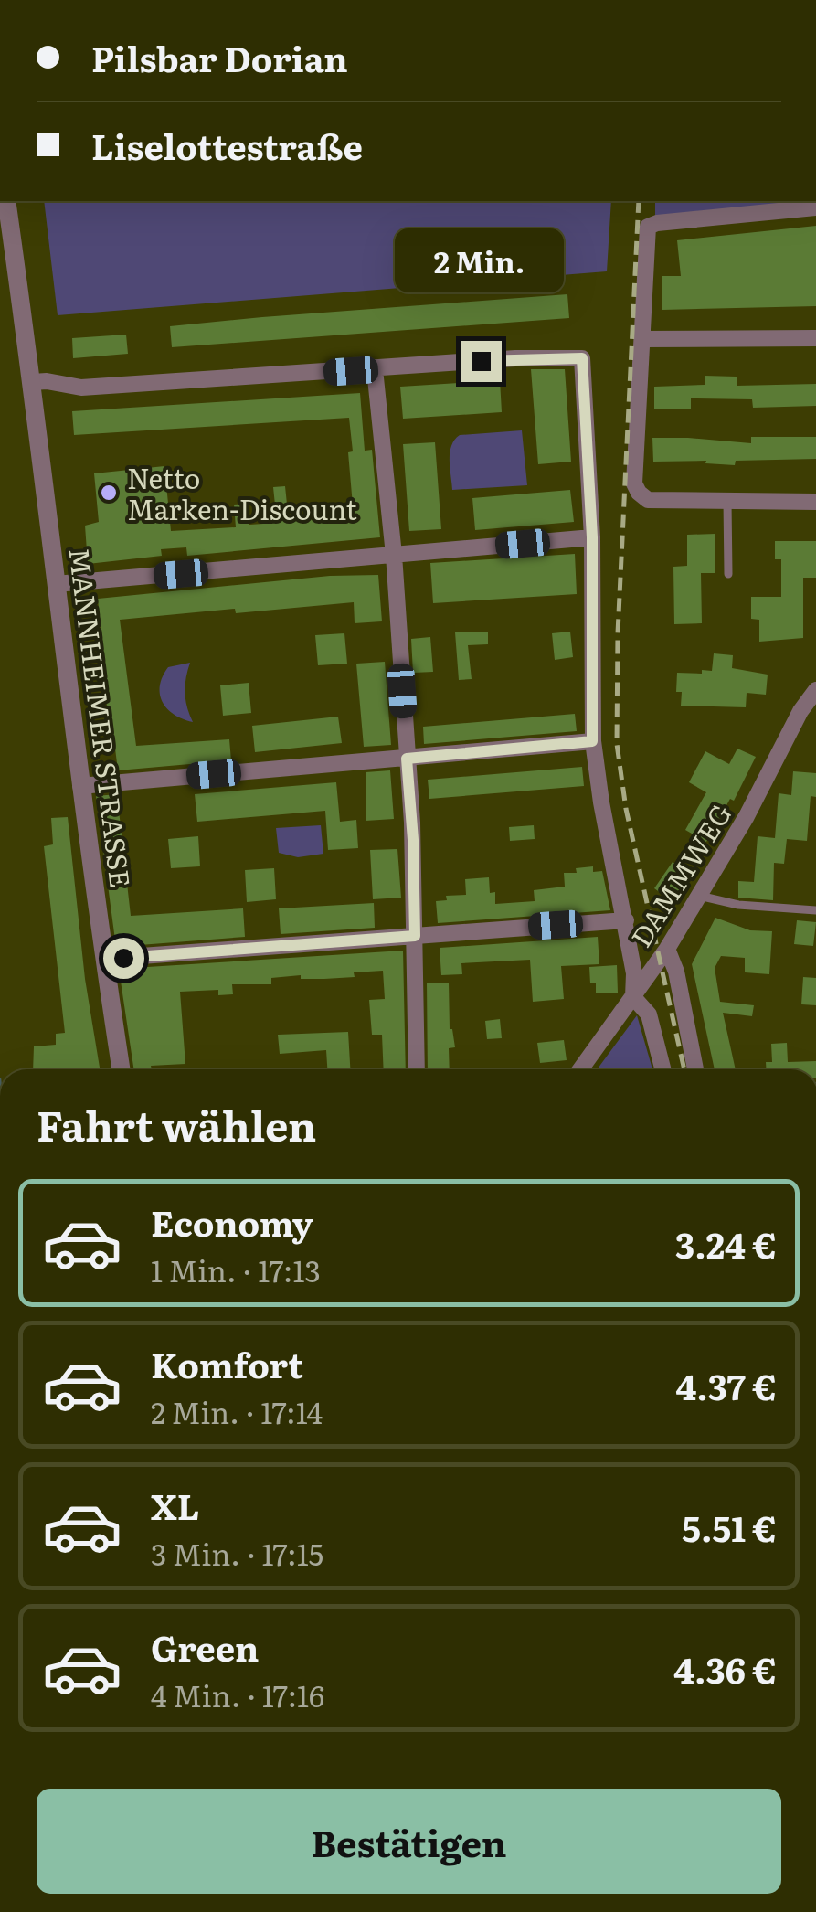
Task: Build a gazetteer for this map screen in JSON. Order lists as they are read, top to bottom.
{
  "streets": {
    "street": ["MANNHEIMER STRASSE", "DAMMWEG"]
  },
  "places": ["Netto Marken-Discount"],
  "page": {
    "banner": ["Pilsbar Dorian", "Liselottestraße"],
    "bubble": "2 Min.",
    "heading": "Fahrt wählen",
    "list": [
      {
        "name": "Economy",
        "note": "1 Min. · 17:13",
        "value": "3.24 €"
      },
      {
        "name": "Komfort",
        "note": "2 Min. · 17:14",
        "value": "4.37 €"
      },
      {
        "name": "XL",
        "note": "3 Min. · 17:15",
        "value": "5.51 €"
      },
      {
        "name": "Green",
        "note": "4 Min. · 17:16",
        "value": "4.36 €"
      }
    ],
    "buttons": "Bestätigen"
  }
}
